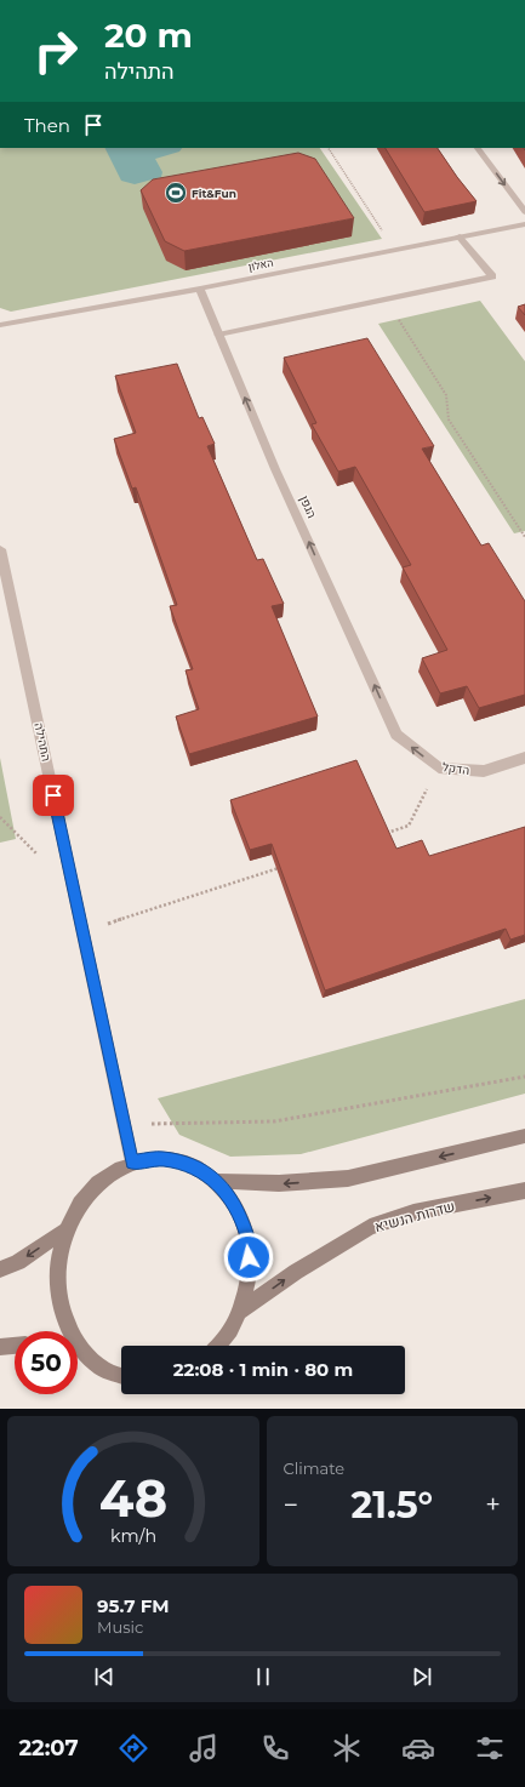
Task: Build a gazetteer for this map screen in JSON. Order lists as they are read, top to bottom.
{
  "streets": {
    "main road": ["שדרות הנשיא"],
    "street": [
      "האלון",
      "הגפן",
      "התהילה",
      "הדקל"
    ]
  },
  "crossings": [
    ["האלון", "הגפן"],
    ["הגפן", "הדקל"]
  ],
  "one_way": ["הגפן", "הדקל"],
  "places": {
    "sports": ["Fit&Fun"]
  },
  "page": {
    "turn": ["20 m", "התהילה"],
    "then": "Then",
    "limit": "50",
    "trip": "22:08 · 1 min · 80 m",
    "tile": "Climate",
    "heat": ["−", "21.5°", "+"],
    "song": ["95.7 FM", "Music"],
    "tabs": "22:07",
    "gauge": ["48", "km/h"]
  }
}
